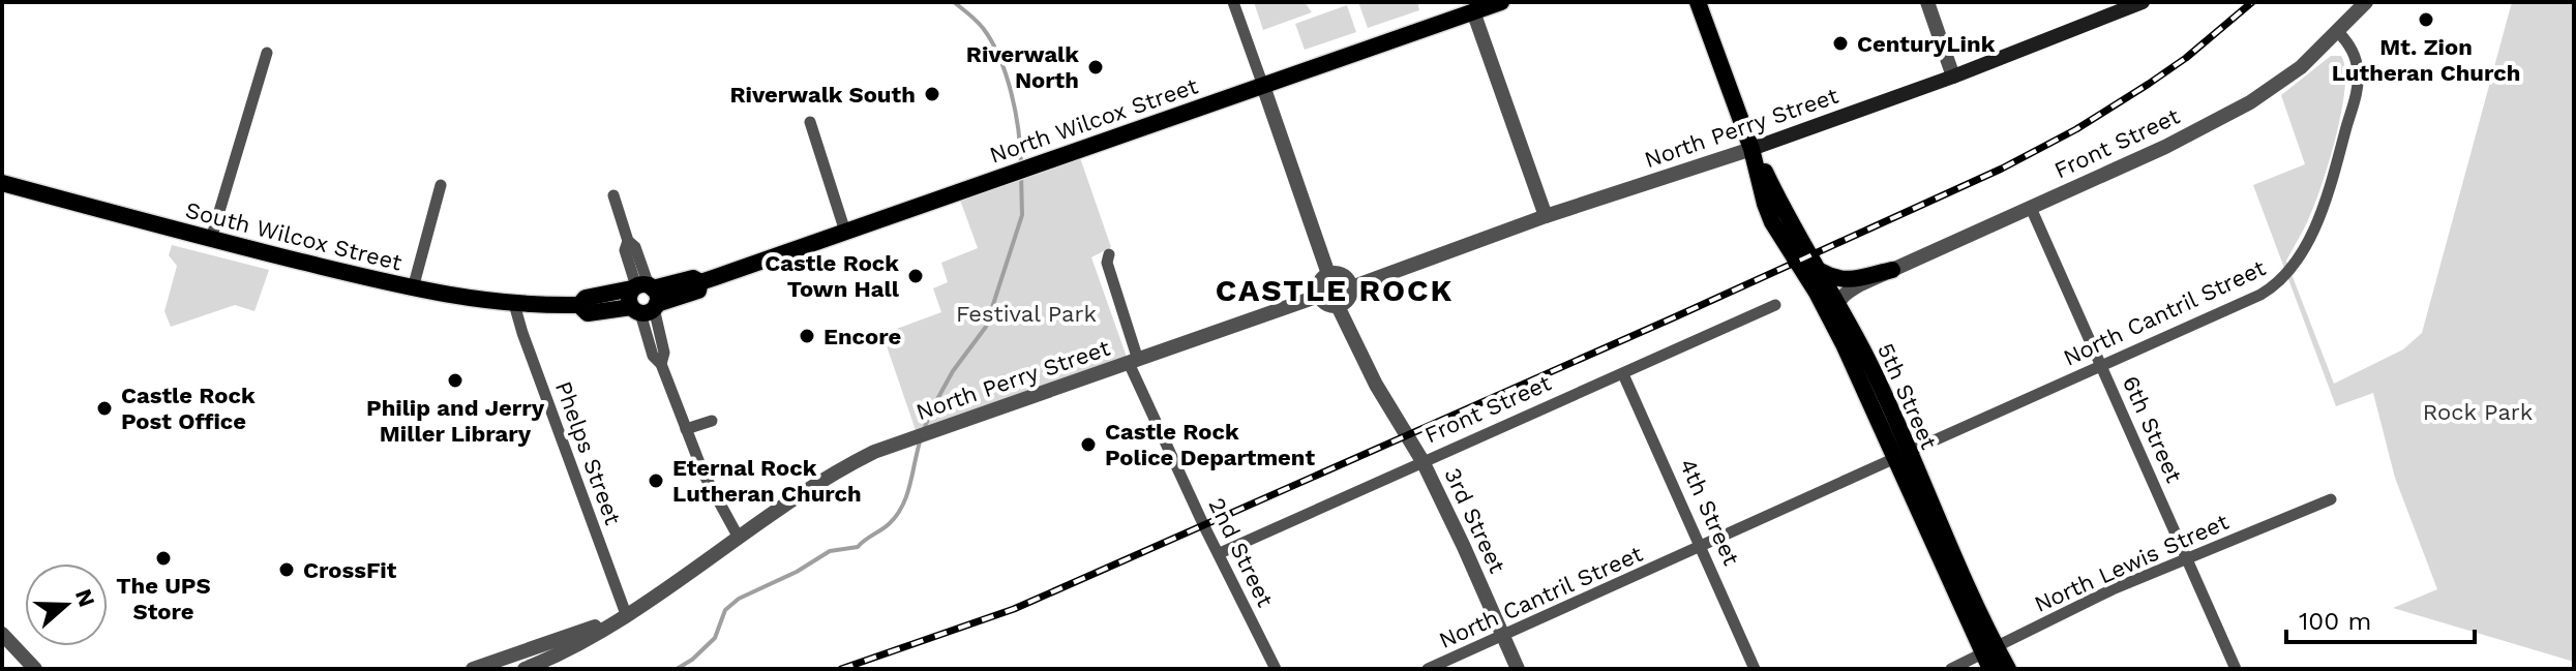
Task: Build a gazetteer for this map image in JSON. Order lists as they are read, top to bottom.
{
  "streets": {
    "main road": [
      "North Wilcox Street",
      "North Perry Street",
      "South Wilcox Street",
      "5th Street"
    ],
    "street": [
      "Front Street",
      "North Cantril Street",
      "6th Street",
      "Phelps Street",
      "4th Street",
      "3rd Street",
      "2nd Street",
      "North Lewis Street"
    ]
  },
  "crossings": [
    ["North Wilcox Street", "South Wilcox Street"],
    ["North Perry Street", "5th Street"],
    ["North Perry Street", "Phelps Street"],
    ["North Perry Street", "3rd Street"],
    ["North Perry Street", "2nd Street"],
    ["Front Street", "North Cantril Street"],
    ["Front Street", "5th Street"],
    ["Front Street", "6th Street"],
    ["Front Street", "4th Street"],
    ["Front Street", "3rd Street"],
    ["Front Street", "2nd Street"],
    ["South Wilcox Street", "Phelps Street"],
    ["North Cantril Street", "5th Street"],
    ["North Cantril Street", "6th Street"],
    ["North Cantril Street", "4th Street"],
    ["North Cantril Street", "3rd Street"],
    ["5th Street", "North Lewis Street"],
    ["6th Street", "North Lewis Street"]
  ],
  "districts": ["CASTLE ROCK"],
  "parks": ["Festival Park", "Rock Park"],
  "places": [
    "Mt. Zion Lutheran Church",
    "CenturyLink",
    "Riverwalk North",
    "Riverwalk South",
    "Castle Rock Town Hall",
    "Encore",
    "Philip and Jerry Miller Library",
    "Castle Rock Post Office",
    "Castle Rock Police Department",
    "Eternal Rock Lutheran Church",
    "The UPS Store",
    "CrossFit"
  ],
  "scale_bar": "100 m",
  "north": "right"
}
